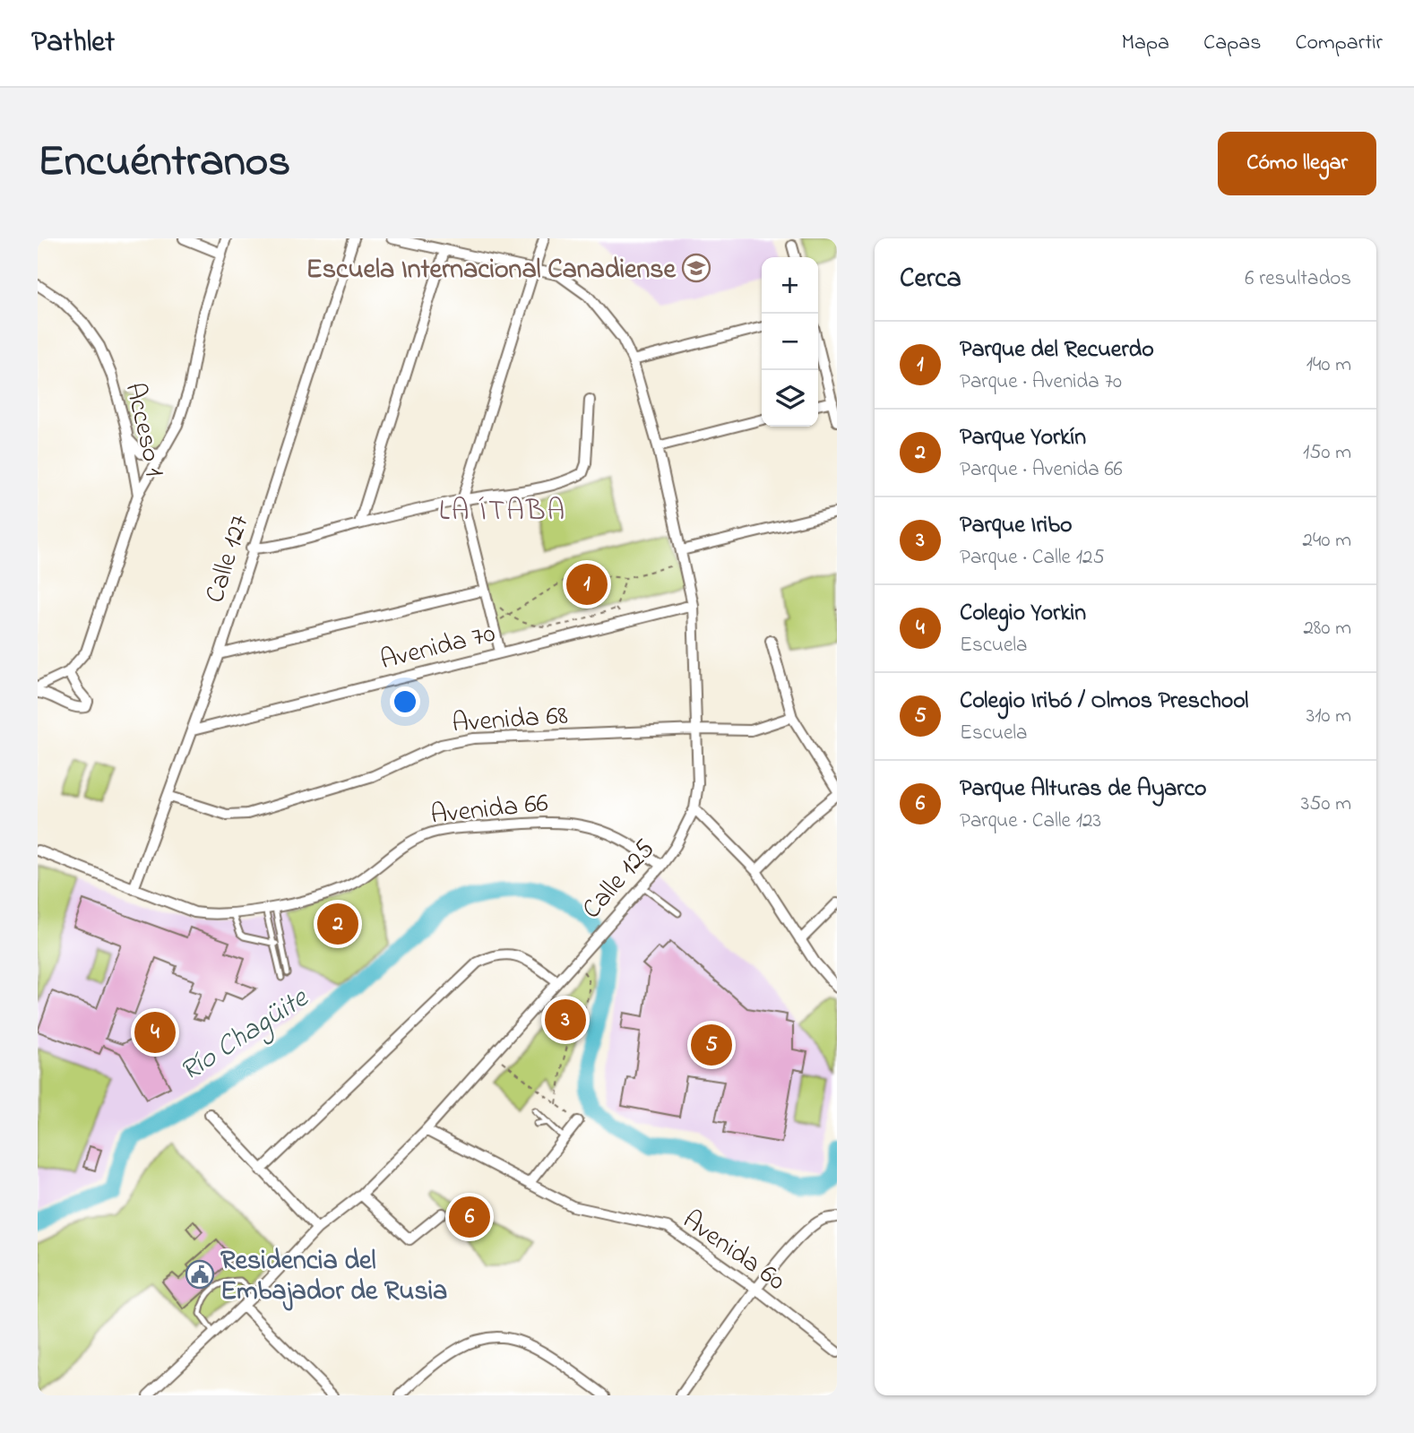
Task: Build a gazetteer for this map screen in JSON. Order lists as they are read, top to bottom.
{
  "streets": {
    "street": [
      "Acceso 1",
      "Calle 127",
      "Avenida 70",
      "Avenida 68",
      "Avenida 66",
      "Calle 125",
      "Avenida 60"
    ]
  },
  "crossings": [
    ["Calle 127", "Avenida 70"],
    ["Calle 127", "Avenida 68"],
    ["Calle 127", "Avenida 66"],
    ["Avenida 70", "Calle 125"],
    ["Avenida 68", "Calle 125"],
    ["Avenida 66", "Calle 125"],
    ["Calle 125", "Avenida 60"]
  ],
  "districts": ["LA ÍTABA"],
  "water": ["Río Chagüite"],
  "places": {
    "school or university": ["Escuela Internacional Canadiense"],
    "public building": ["Residencia del Embajador de Rusia"]
  },
  "page": {
    "header": "Pathlet",
    "nav": ["Mapa", "Capas", "Compartir"],
    "title": "Encuéntranos",
    "buttons": "Cómo llegar",
    "heading": ["Cerca", "6 resultados"],
    "map_buttons": ["+", "−"],
    "list": [
      {
        "mark": "1",
        "name": "Parque del Recuerdo",
        "note": "Parque · Avenida 70",
        "value": "140 m"
      },
      {
        "mark": "2",
        "name": "Parque Yorkín",
        "note": "Parque · Avenida 66",
        "value": "150 m"
      },
      {
        "mark": "3",
        "name": "Parque Iribo",
        "note": "Parque · Calle 125",
        "value": "240 m"
      },
      {
        "mark": "4",
        "name": "Colegio Yorkin",
        "note": "Escuela",
        "value": "280 m"
      },
      {
        "mark": "5",
        "name": "Colegio Iribó / Olmos Preschool",
        "note": "Escuela",
        "value": "310 m"
      },
      {
        "mark": "6",
        "name": "Parque Alturas de Ayarco",
        "note": "Parque · Calle 123",
        "value": "350 m"
      }
    ],
    "pins": [
      "1",
      "2",
      "3",
      "4",
      "5",
      "6"
    ]
  }
}
